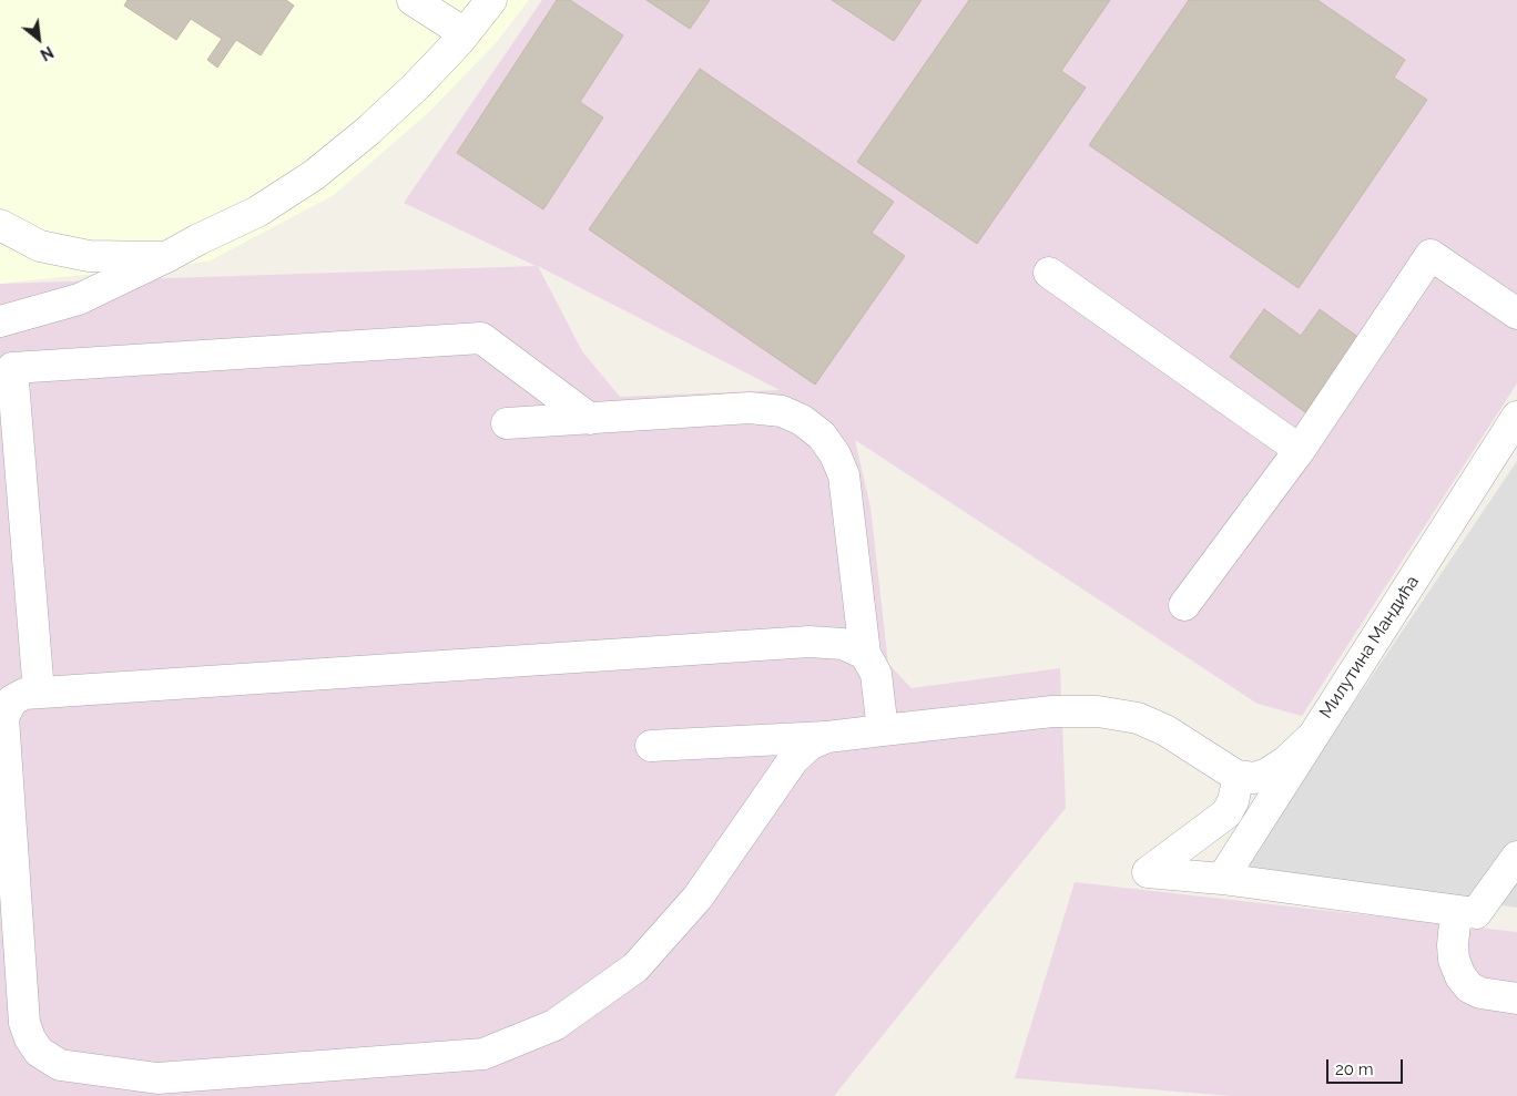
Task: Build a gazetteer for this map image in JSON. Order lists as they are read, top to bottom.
{
  "streets": {
    "street": ["Милутина Мандића"]
  },
  "scale_bar": "20 m",
  "north": "bottom right"
}
